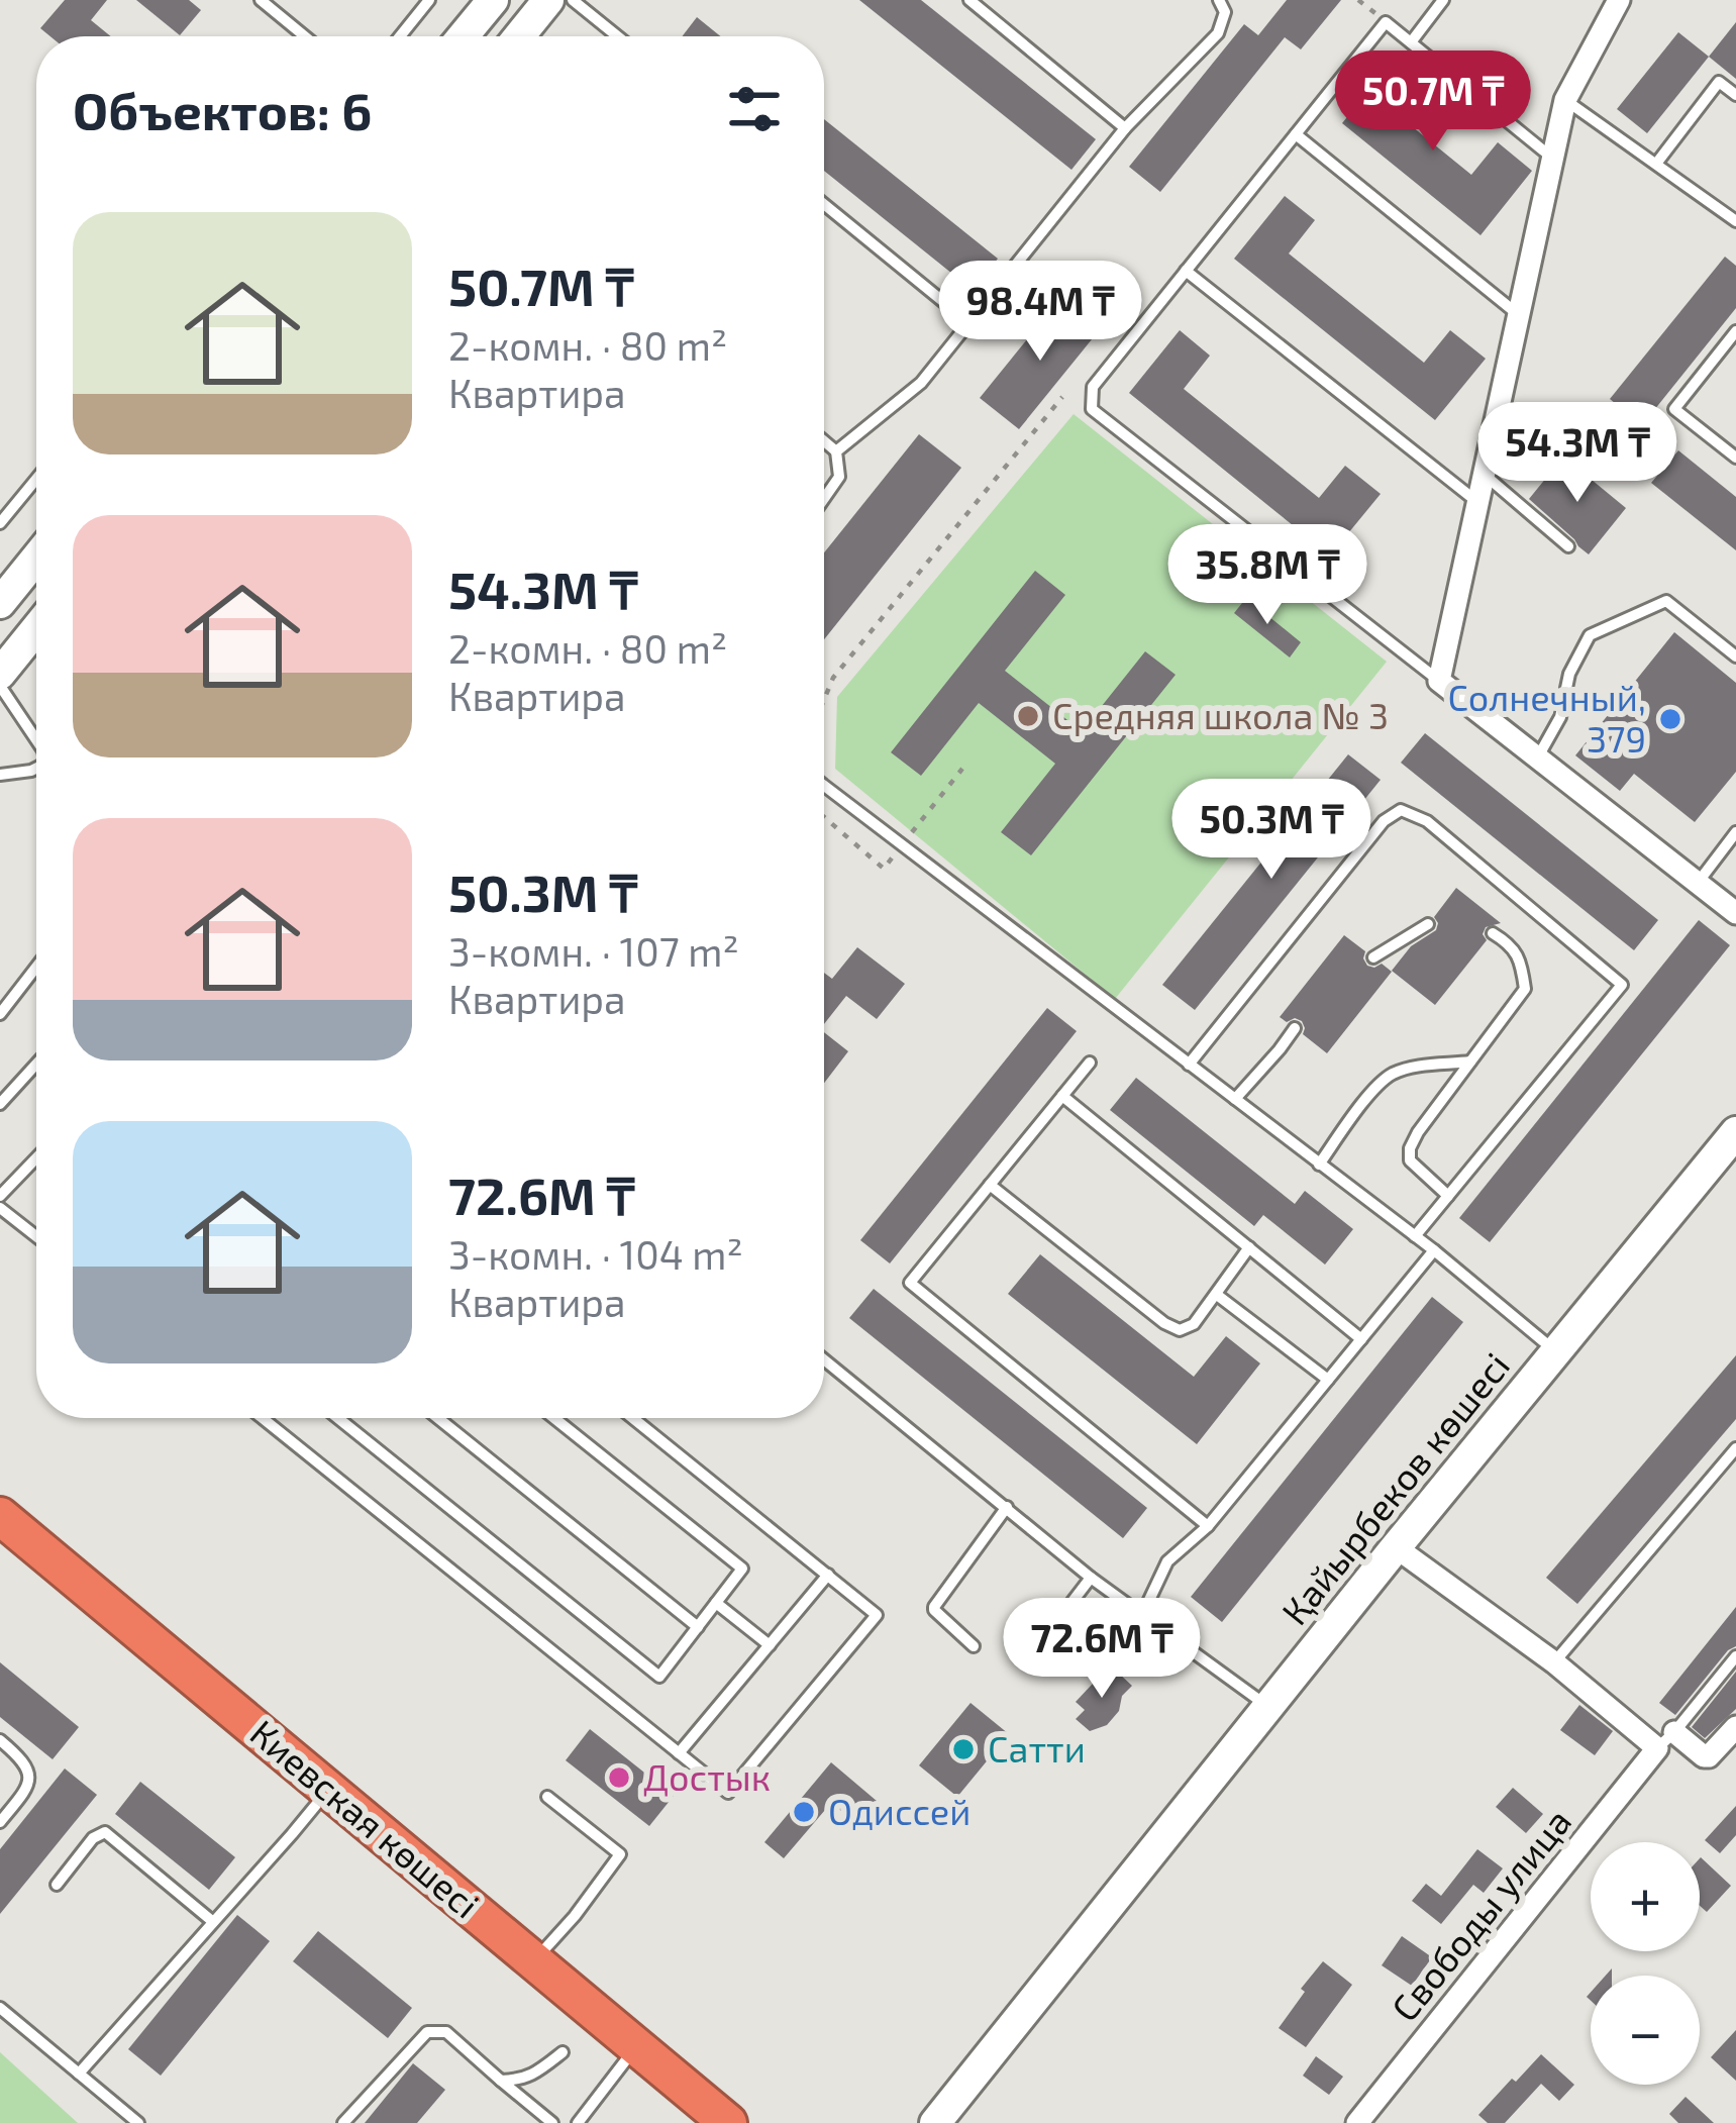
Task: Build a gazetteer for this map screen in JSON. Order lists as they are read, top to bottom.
{
  "streets": {
    "highway": ["Киевская көшесі"],
    "main road": ["Қайырбеков көшесі"],
    "street": ["Свободы улица"]
  },
  "places": [
    "Средняя школа № 3",
    "Солнечный, 379",
    "Сатти",
    "Достык",
    "Одиссей"
  ],
  "page": {
    "heading": "Объектов: 6",
    "price": [
      "50.7M ₸",
      "98.4M ₸",
      "54.3M ₸",
      "35.8M ₸",
      "50.3M ₸",
      "72.6M ₸"
    ],
    "list": [
      {
        "name": "50.7M ₸",
        "note": "2-комн. · 80 m² · Квартира"
      },
      {
        "name": "54.3M ₸",
        "note": "2-комн. · 80 m² · Квартира"
      },
      {
        "name": "50.3M ₸",
        "note": "3-комн. · 107 m² · Квартира"
      },
      {
        "name": "72.6M ₸",
        "note": "3-комн. · 104 m² · Квартира"
      }
    ],
    "map_buttons": ["+", "−"]
  }
}
